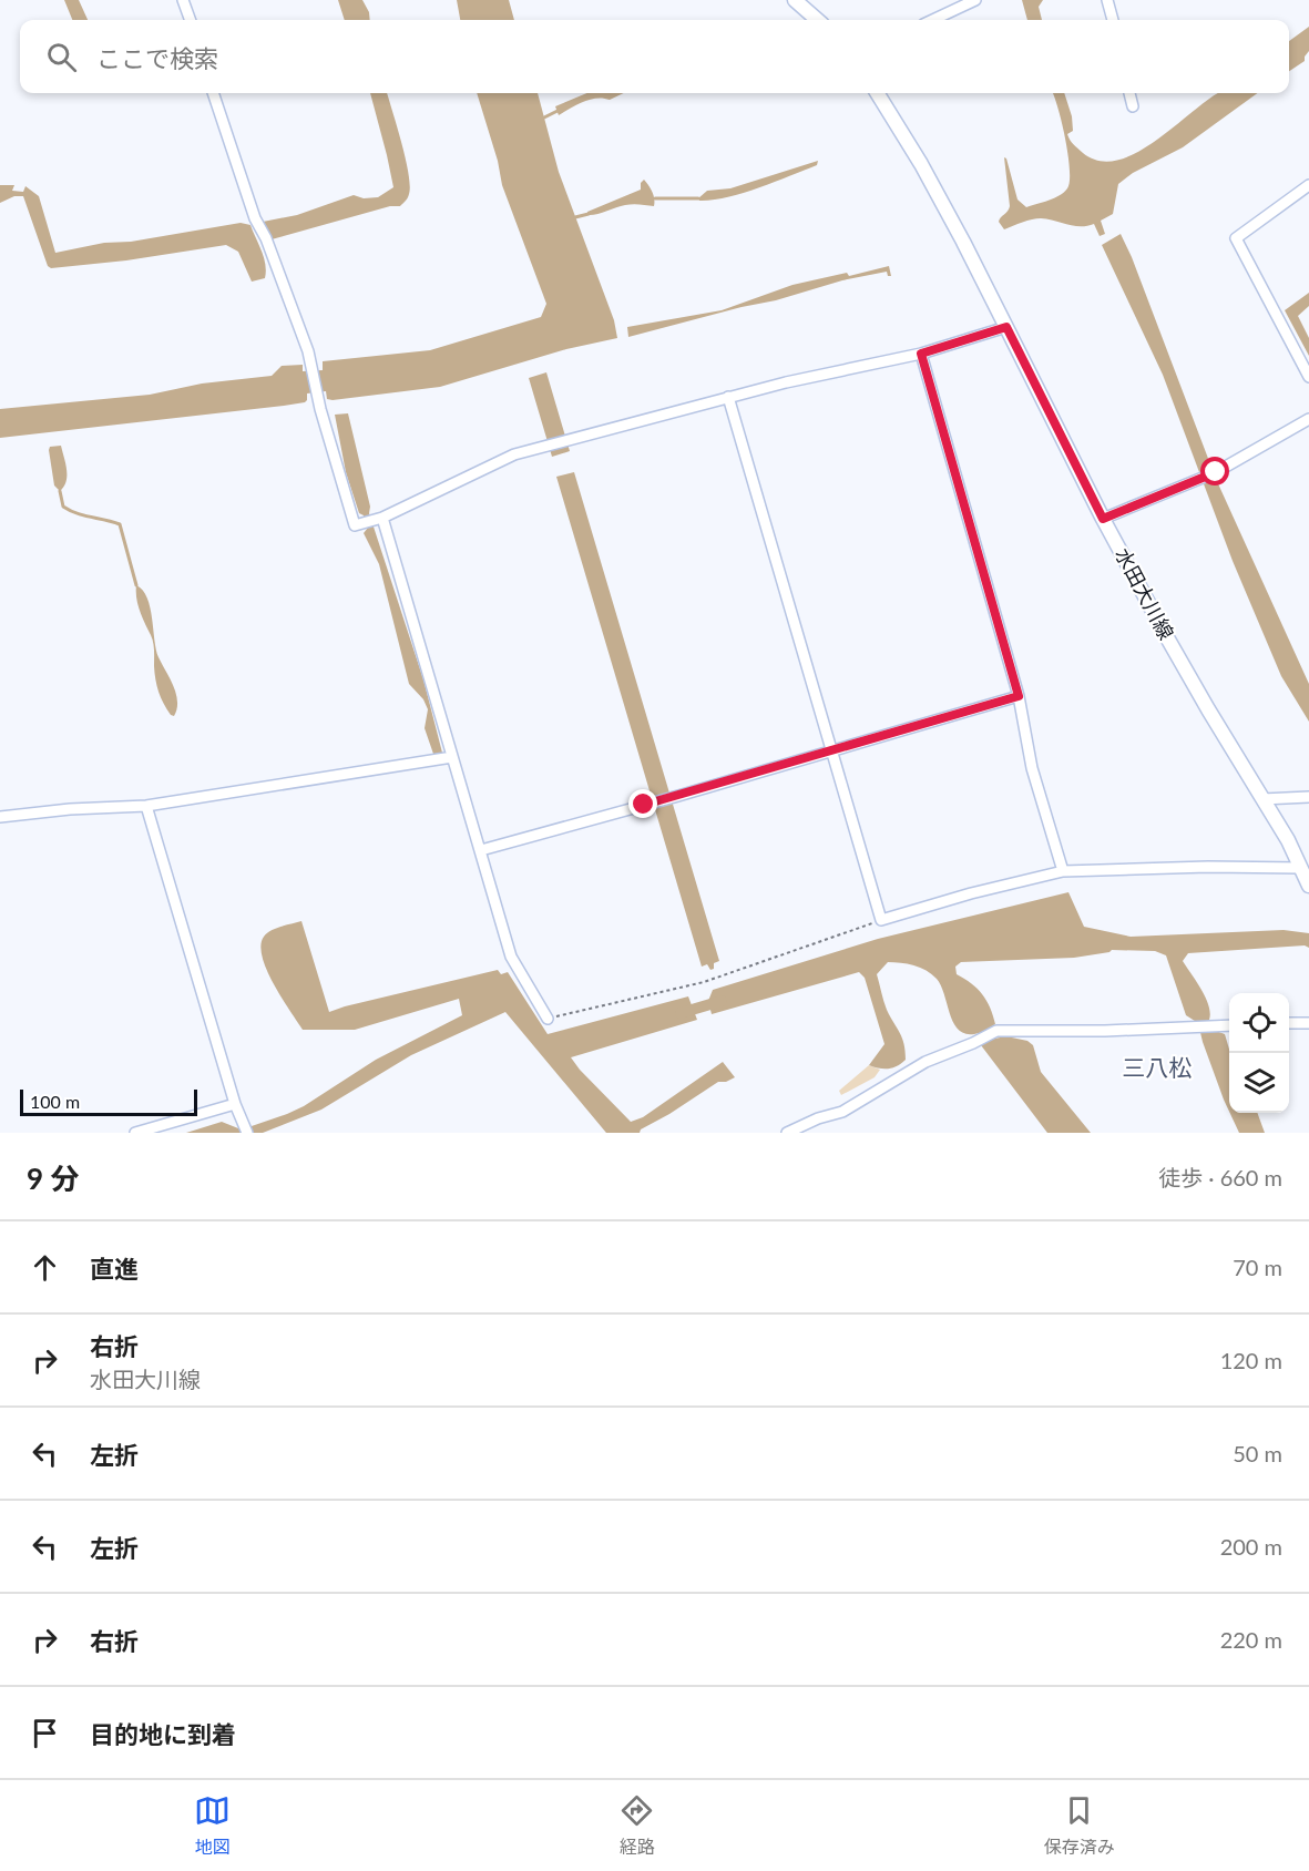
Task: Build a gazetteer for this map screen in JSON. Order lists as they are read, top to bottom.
{
  "streets": {
    "main road": ["水田大川線"]
  },
  "districts": ["三八松"],
  "scale_bar": "100 m",
  "page": {
    "search": "ここで検索",
    "scale": "100 m",
    "heading": ["9 分", "徒歩 · 660 m"],
    "list": [
      ["直進", "70 m"],
      ["右折", "水田大川線", "120 m"],
      ["左折", "50 m"],
      ["左折", "200 m"],
      ["右折", "220 m"],
      "目的地に到着"
    ],
    "nav": ["地図", "経路", "保存済み"]
  }
}
